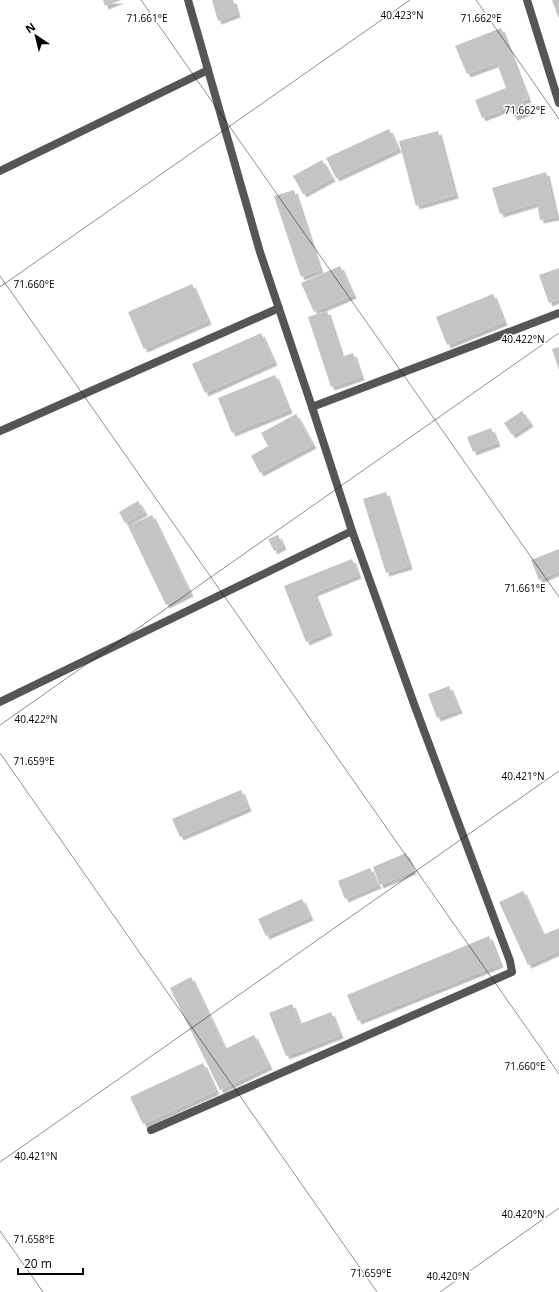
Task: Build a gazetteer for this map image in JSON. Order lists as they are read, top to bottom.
{
  "scale_bar": "20 m",
  "north": "top left",
  "coordinates": [
    "40.423°N",
    "71.661°E",
    "71.662°E",
    "71.660°E",
    "40.422°N",
    "71.659°E",
    "40.421°N",
    "40.420°N",
    "71.658°E"
  ]
}
